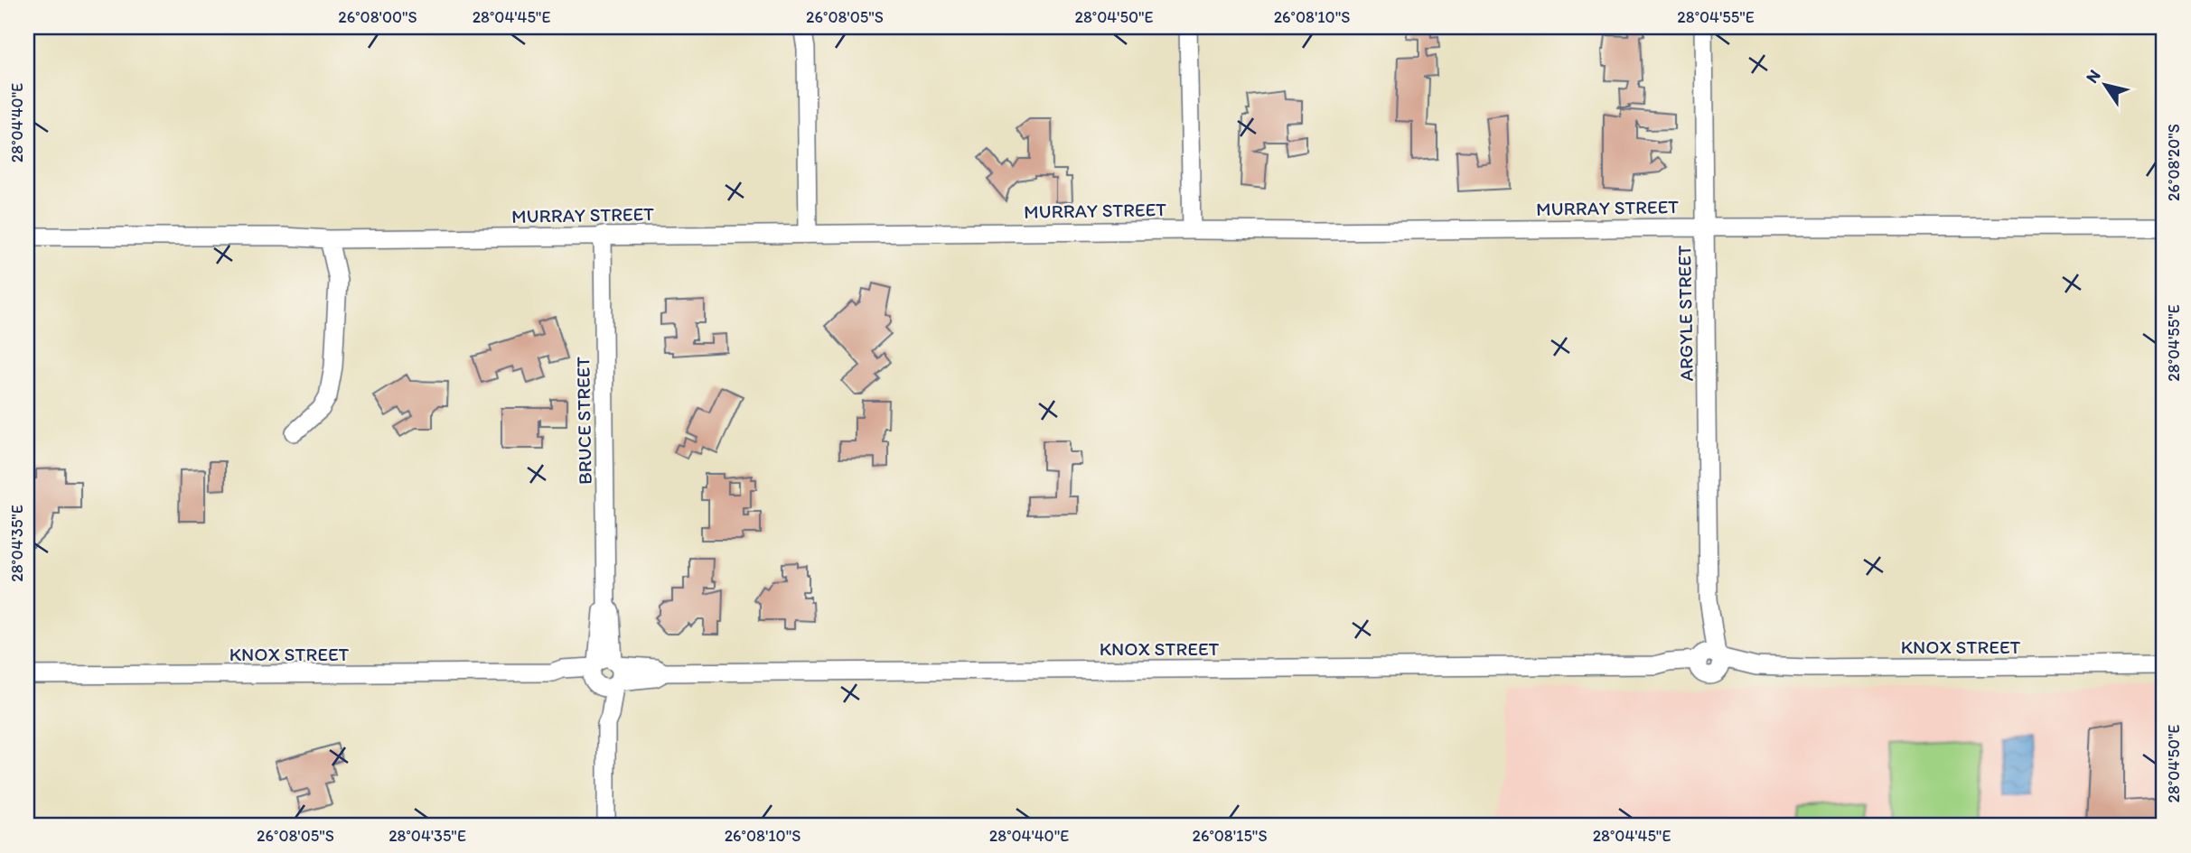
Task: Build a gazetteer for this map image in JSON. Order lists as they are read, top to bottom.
{
  "streets": {
    "street": [
      "MURRAY STREET",
      "ARGYLE STREET",
      "BRUCE STREET",
      "KNOX STREET"
    ]
  },
  "crossings": [
    ["MURRAY STREET", "ARGYLE STREET"],
    ["MURRAY STREET", "BRUCE STREET"],
    ["ARGYLE STREET", "KNOX STREET"],
    ["BRUCE STREET", "KNOX STREET"]
  ],
  "north": "top left",
  "coordinates": [
    "26°08'00\"S",
    "28°04'45\"E",
    "26°08'05\"S",
    "28°04'50\"E",
    "26°08'10\"S",
    "28°04'55\"E",
    "28°04'40\"E",
    "26°08'20\"S",
    "28°04'35\"E",
    "26°08'15\"S"
  ]
}
